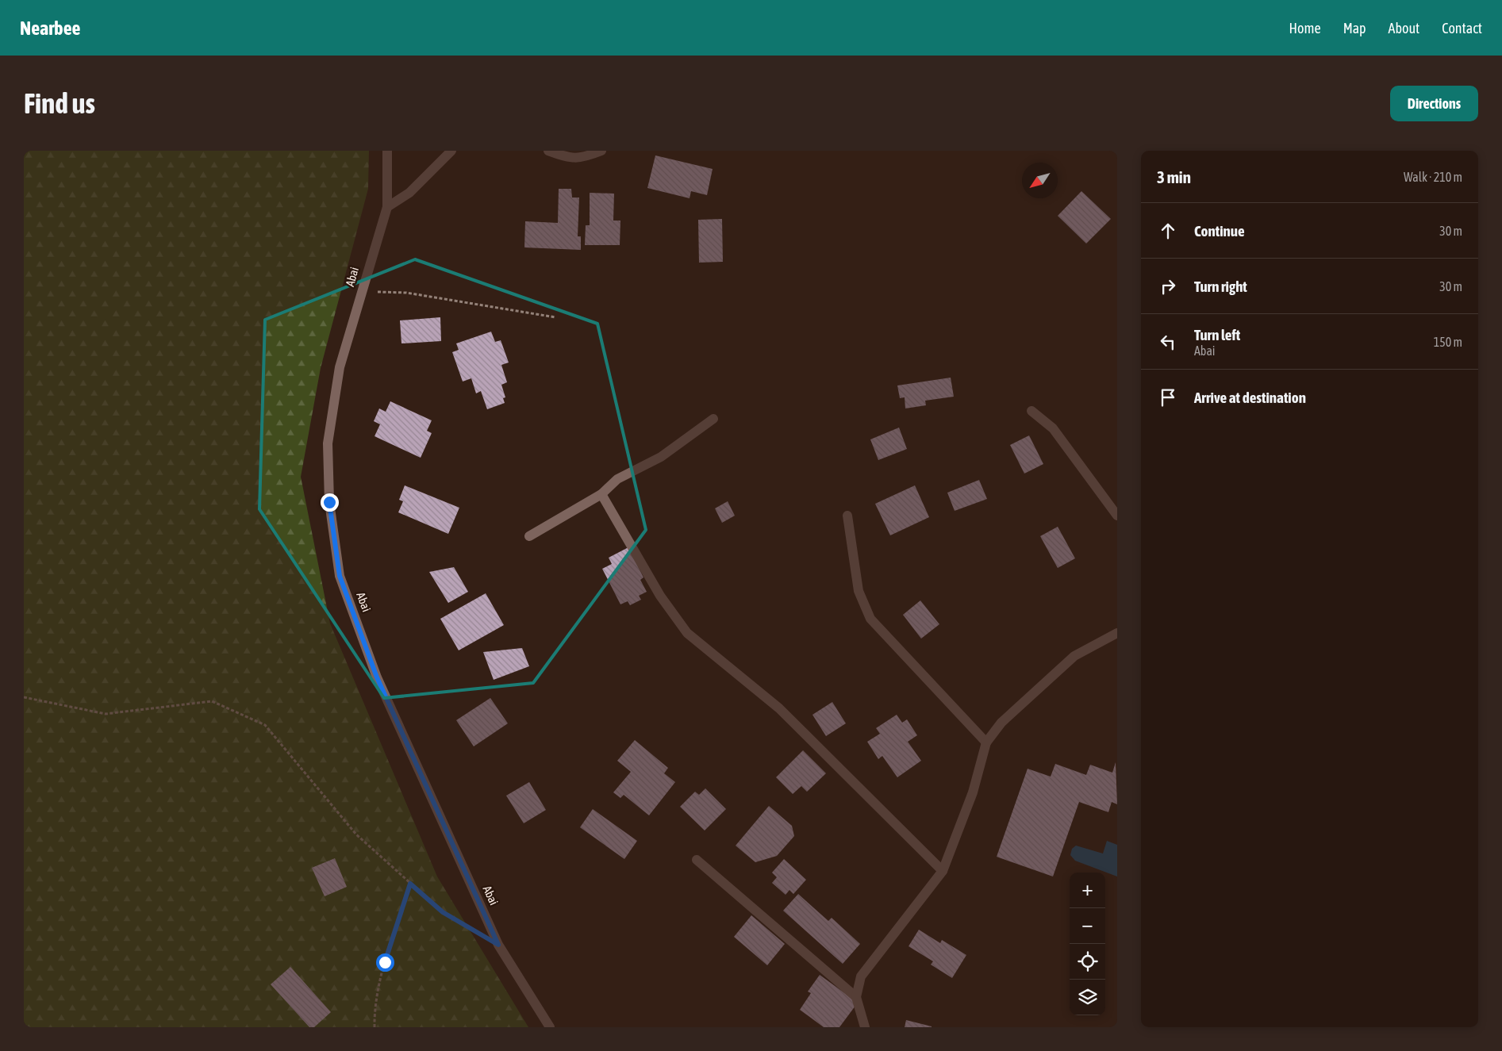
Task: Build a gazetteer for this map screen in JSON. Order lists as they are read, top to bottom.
{
  "streets": {
    "street": ["Abai"]
  },
  "north": "bottom left",
  "page": {
    "header": "Nearbee",
    "nav": [
      "Home",
      "Map",
      "About",
      "Contact"
    ],
    "buttons": "Directions",
    "title": "Find us",
    "heading": ["3 min", "Walk · 210 m"],
    "list": [
      ["Continue", "30 m"],
      ["Turn right", "30 m"],
      ["Turn left", "Abai", "150 m"],
      "Arrive at destination"
    ],
    "map_buttons": ["+", "−"]
  }
}
